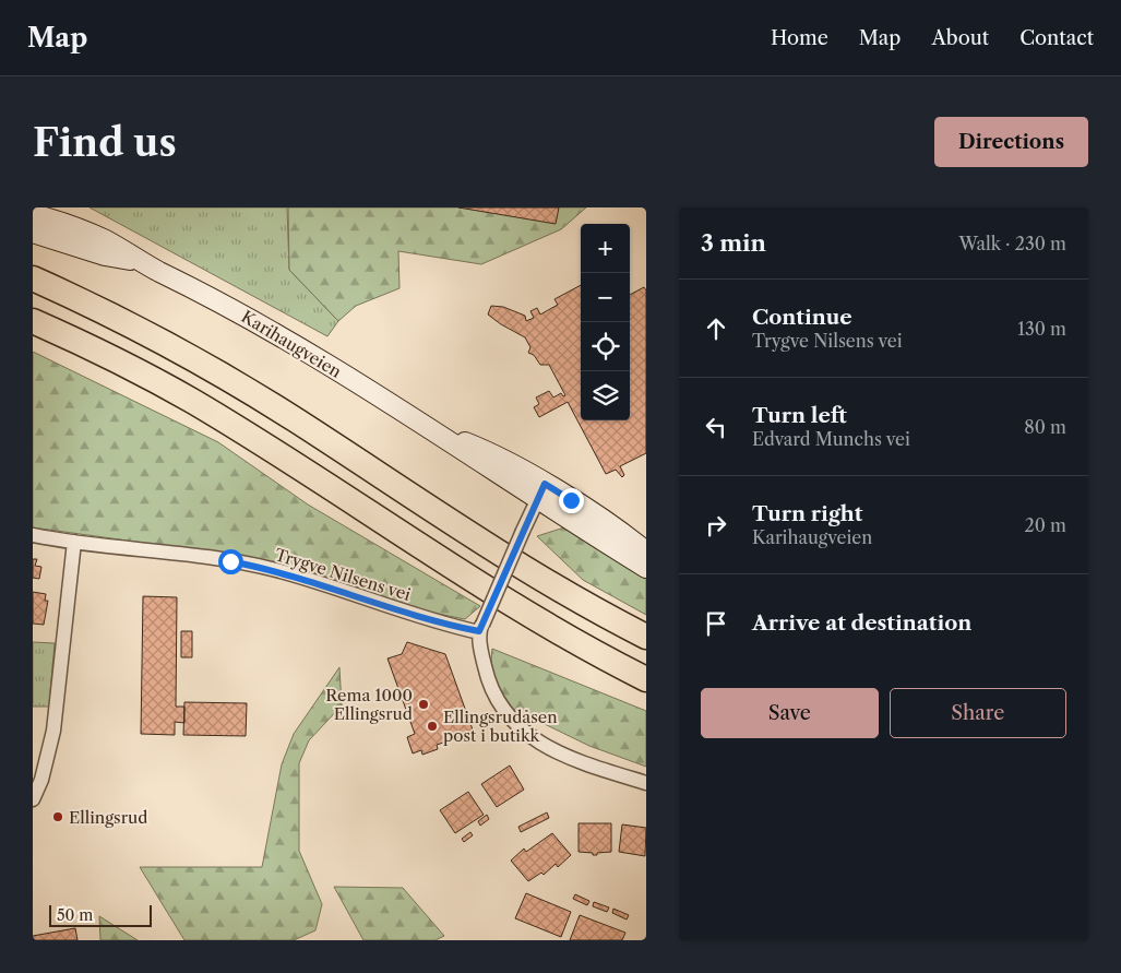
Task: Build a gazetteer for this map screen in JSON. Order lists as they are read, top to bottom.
{
  "streets": {
    "main road": ["Karihaugveien"],
    "street": ["Trygve Nilsens vei"]
  },
  "places": ["Rema 1000 Ellingsrud", "Ellingsrudåsen post i butikk", "Ellingsrud"],
  "scale_bar": "50 m",
  "page": {
    "header": "Map",
    "nav": [
      "Home",
      "Map",
      "About",
      "Contact"
    ],
    "buttons": [
      "Directions",
      ["Save", "Share"]
    ],
    "title": "Find us",
    "heading": ["3 min", "Walk · 230 m"],
    "map_buttons": ["+", "−"],
    "list": [
      ["Continue", "Trygve Nilsens vei", "130 m"],
      ["Turn left", "Edvard Munchs vei", "80 m"],
      ["Turn right", "Karihaugveien", "20 m"],
      "Arrive at destination"
    ],
    "scale": "50 m"
  }
}
